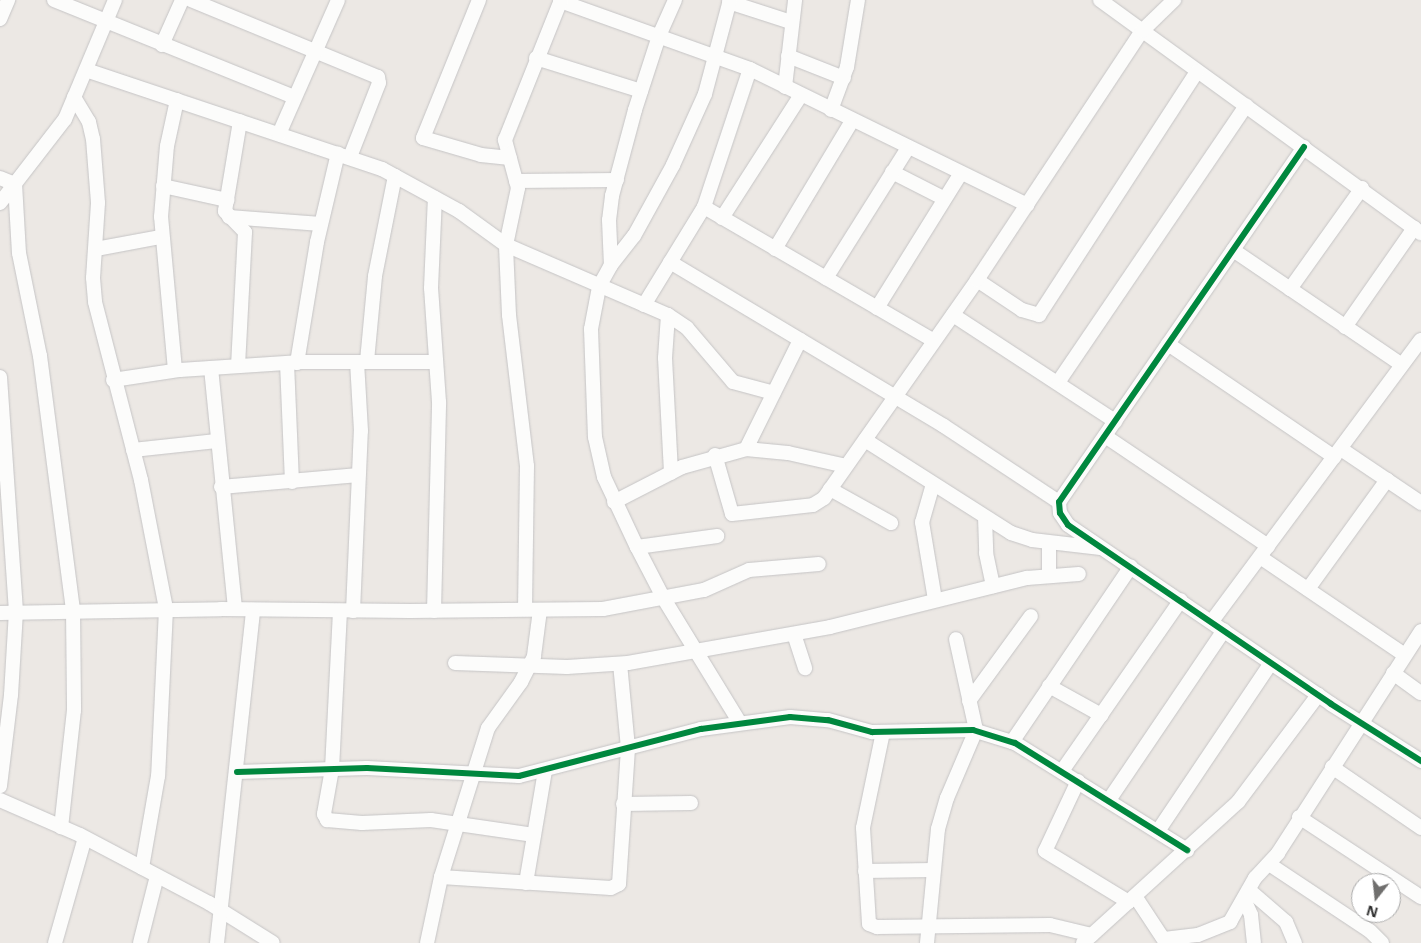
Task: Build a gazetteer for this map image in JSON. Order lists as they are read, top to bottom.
{
  "north": "bottom"
}
